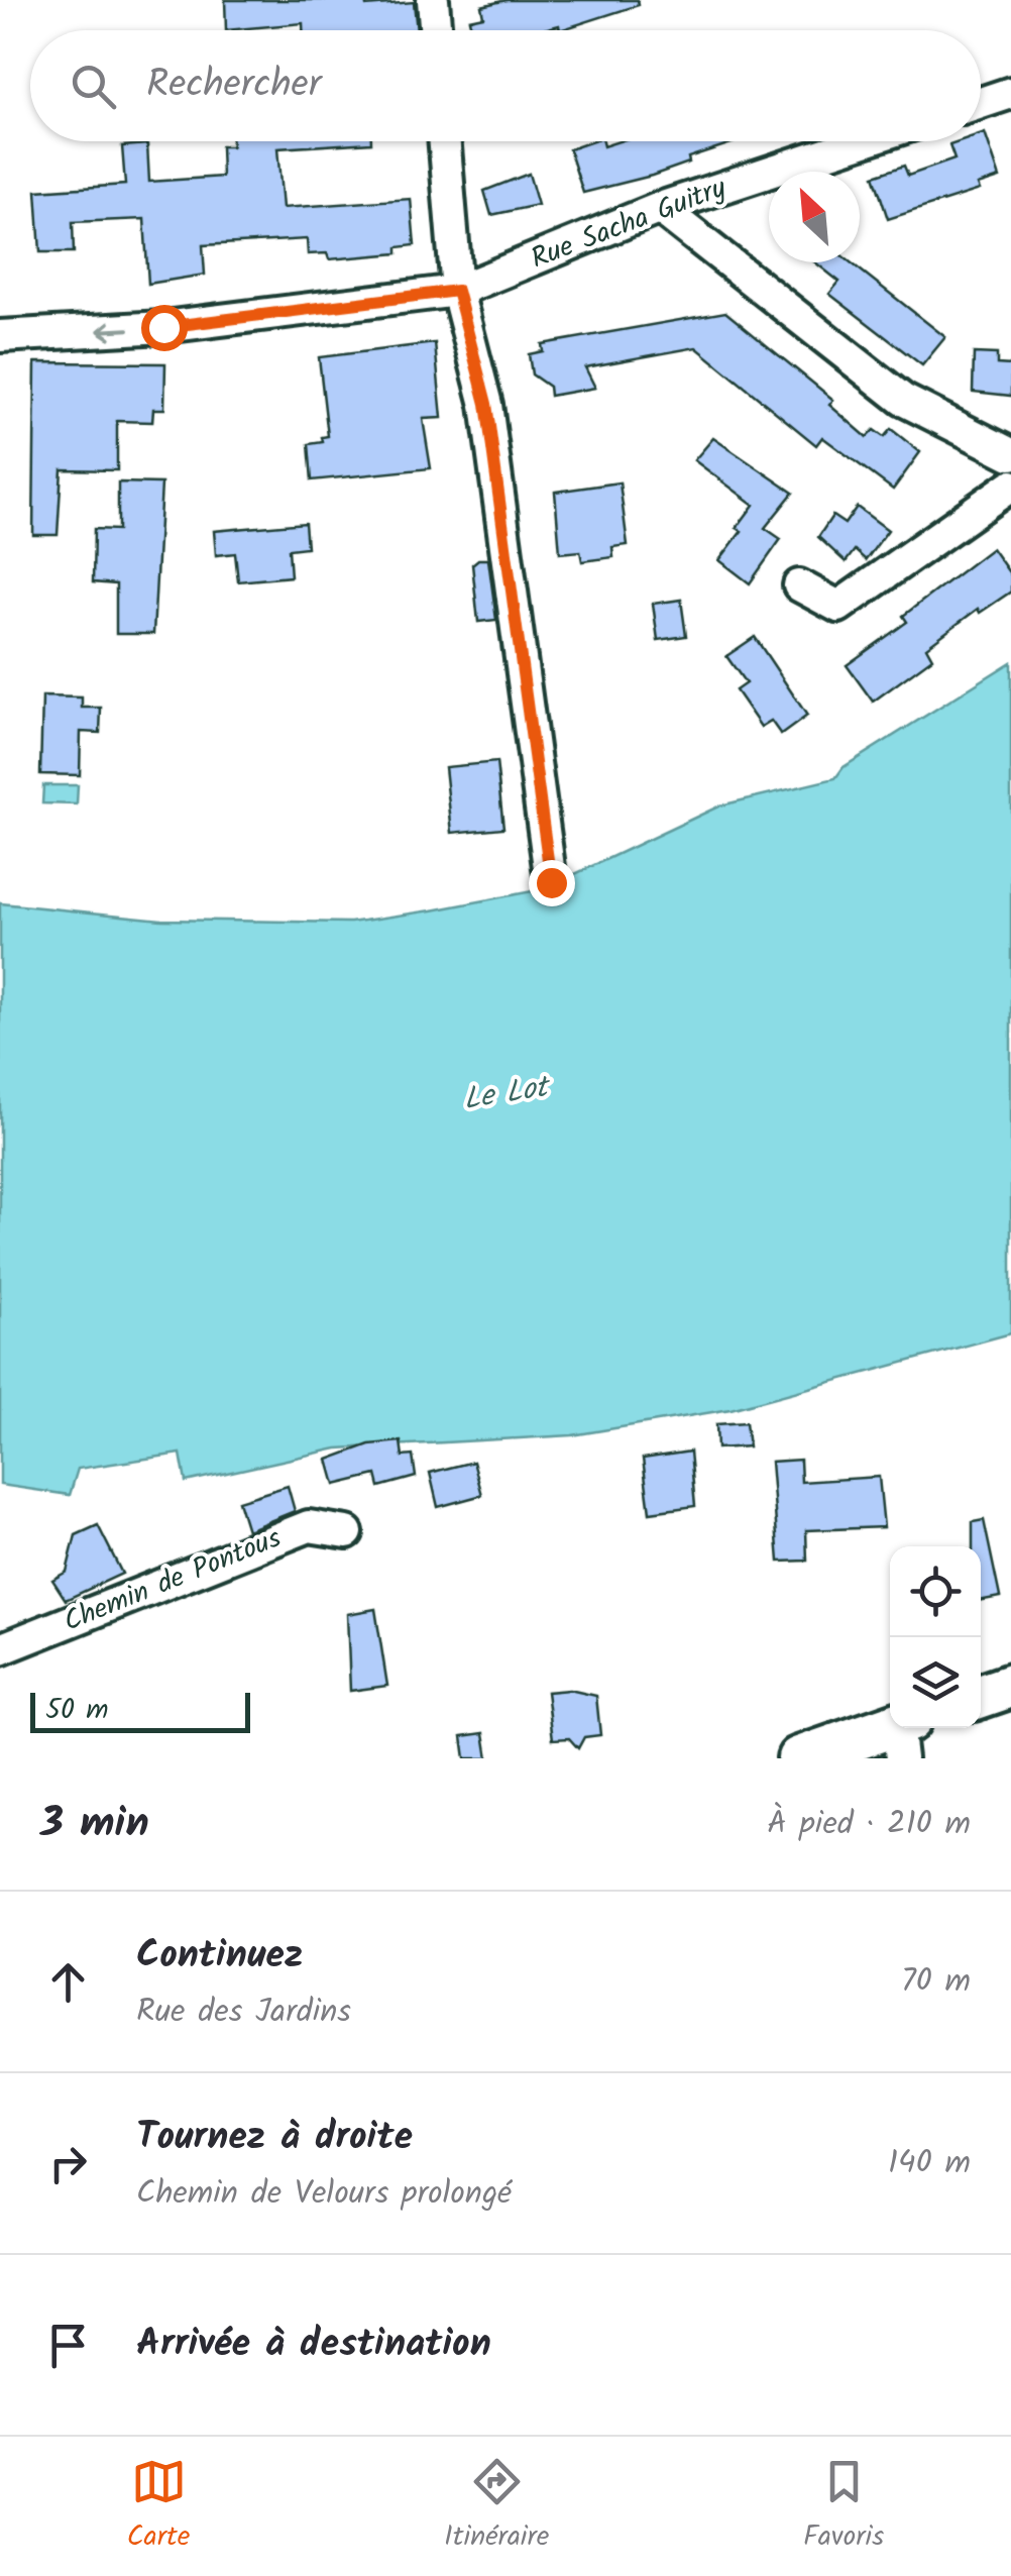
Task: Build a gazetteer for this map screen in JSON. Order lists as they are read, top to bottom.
{
  "streets": {
    "street": ["Rue Sacha Guitry", "Chemin de Pontous"]
  },
  "one_way": ["Rue Sacha Guitry"],
  "water": ["Le Lot"],
  "scale_bar": "50 m",
  "north": "top left",
  "page": {
    "search": "Rechercher",
    "scale": "50 m",
    "heading": ["3 min", "À pied · 210 m"],
    "list": [
      ["Continuez", "Rue des Jardins", "70 m"],
      ["Tournez à droite", "Chemin de Velours prolongé", "140 m"],
      "Arrivée à destination"
    ],
    "nav": ["Carte", "Itinéraire", "Favoris"]
  }
}
